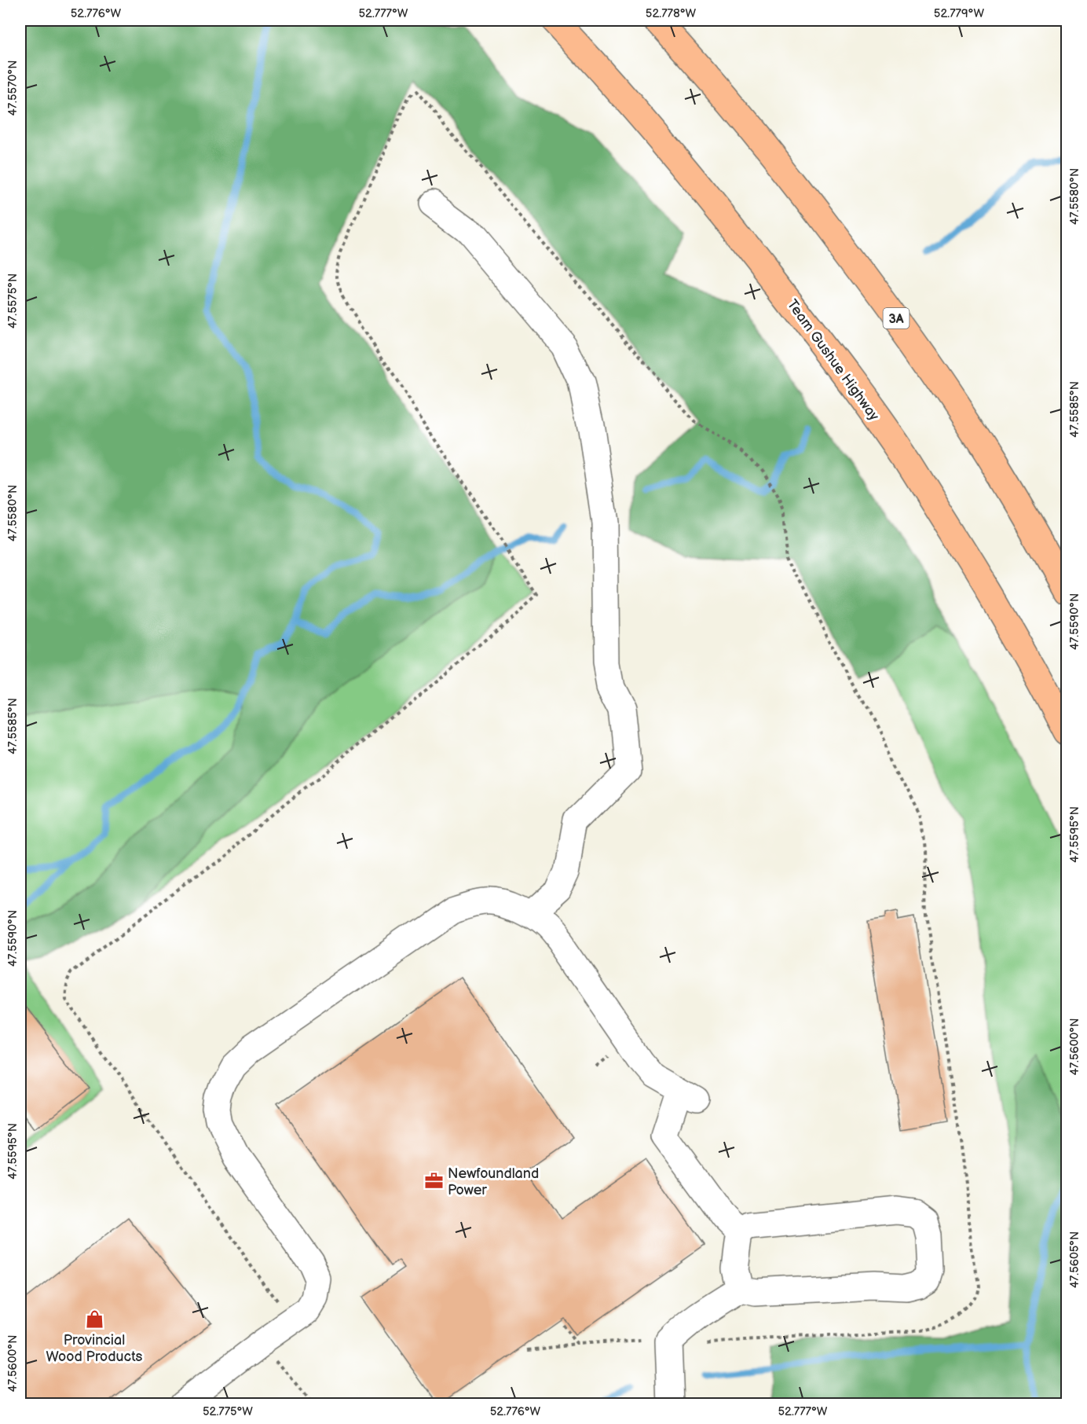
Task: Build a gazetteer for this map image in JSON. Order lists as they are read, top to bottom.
{
  "streets": {
    "highway": ["3A", "Team Gushue Highway"]
  },
  "places": {
    "office": ["Newfoundland Power"],
    "shop": ["Provincial Wood Products"]
  },
  "coordinates": [
    "52.776°W",
    "52.777°W",
    "52.778°W",
    "52.779°W",
    "47.5570°N",
    "47.5580°N",
    "47.5575°N",
    "47.5585°N",
    "47.5590°N",
    "47.5595°N",
    "47.5600°N",
    "47.5605°N",
    "52.775°W"
  ]
}
